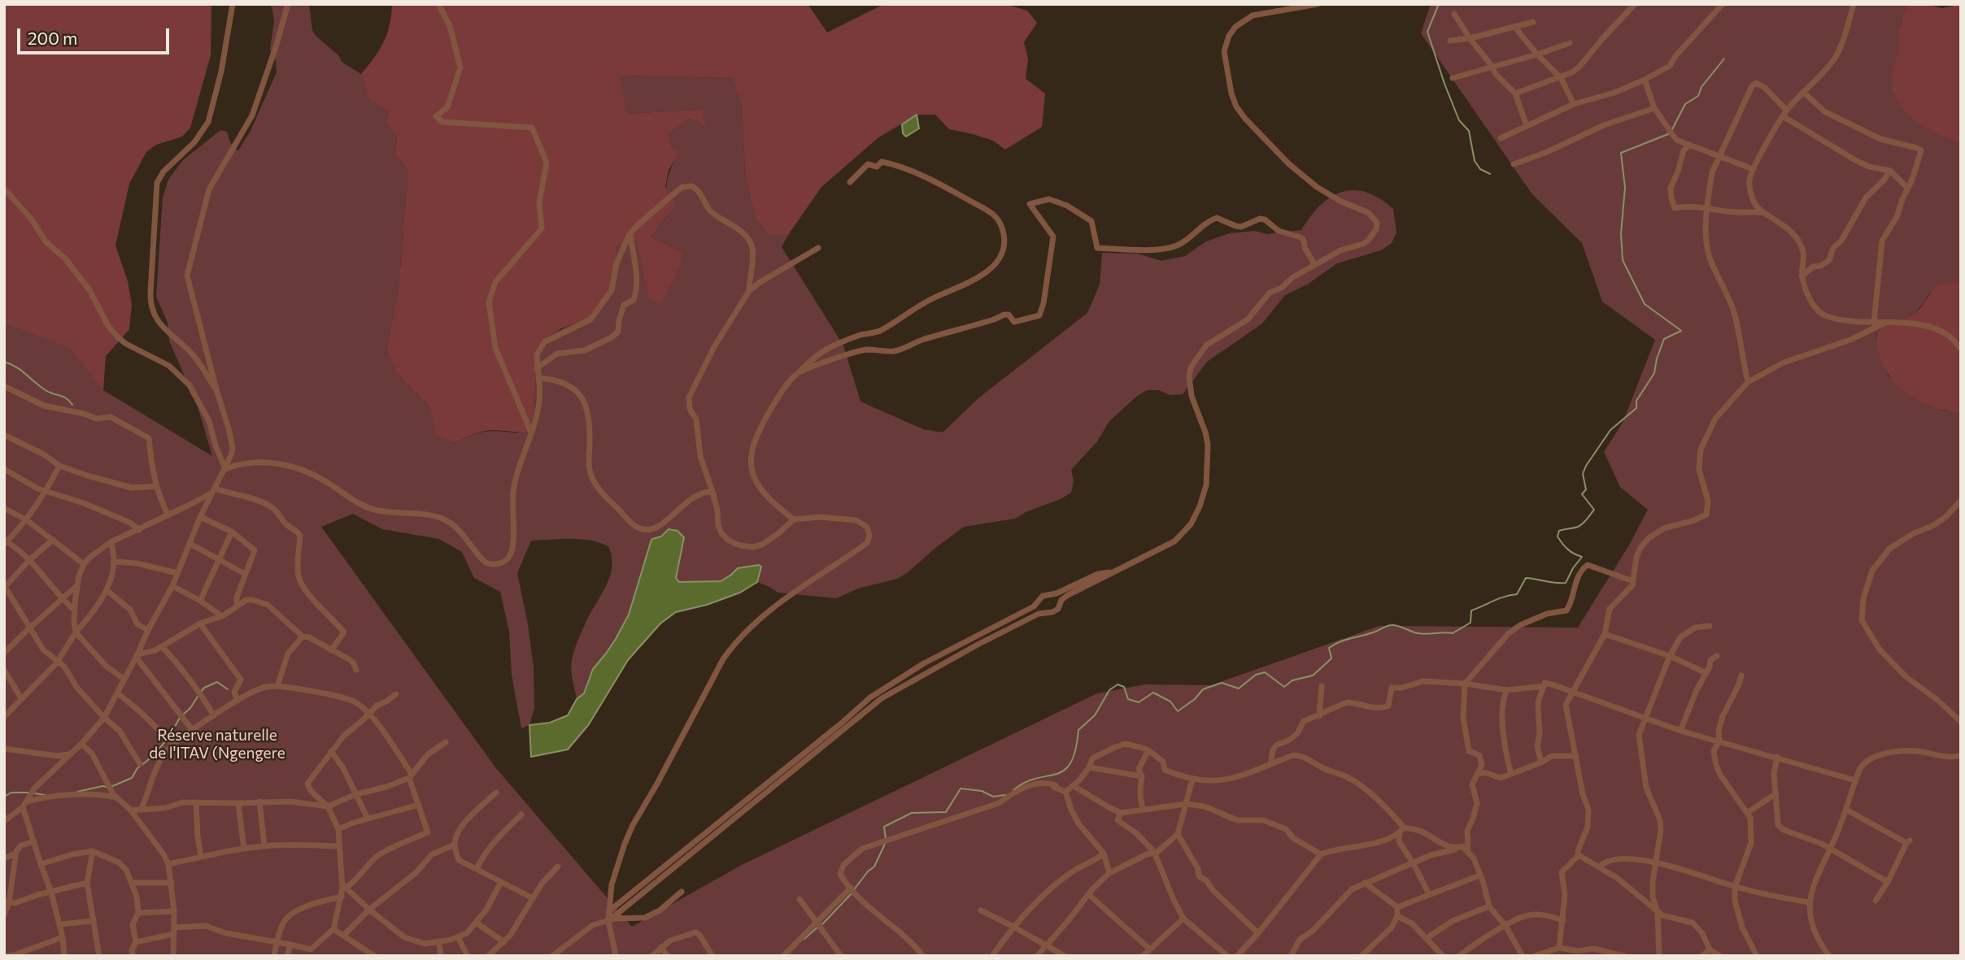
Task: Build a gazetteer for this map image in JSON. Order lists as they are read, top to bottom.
{
  "parks": ["Réserve naturelle de l'ITAV (Ngengere"],
  "scale_bar": "200 m"
}
